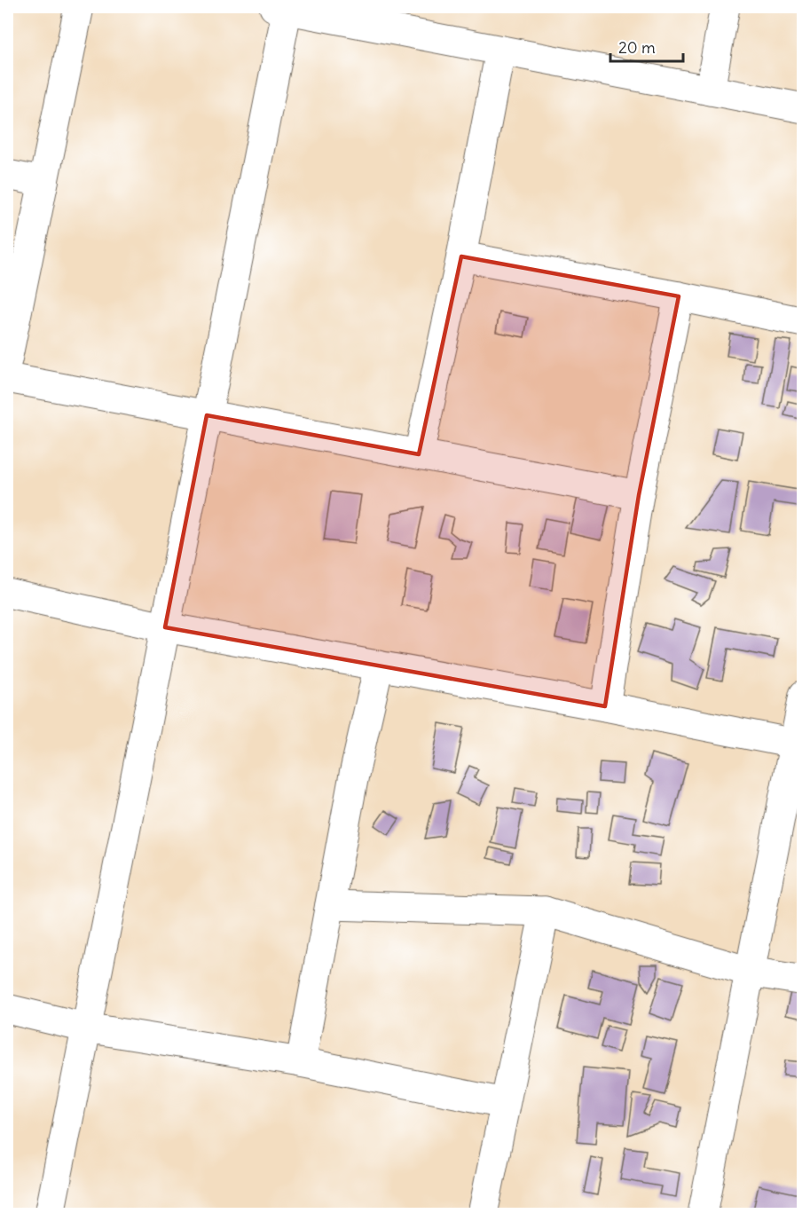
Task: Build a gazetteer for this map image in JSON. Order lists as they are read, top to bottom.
{
  "scale_bar": "20 m"
}
